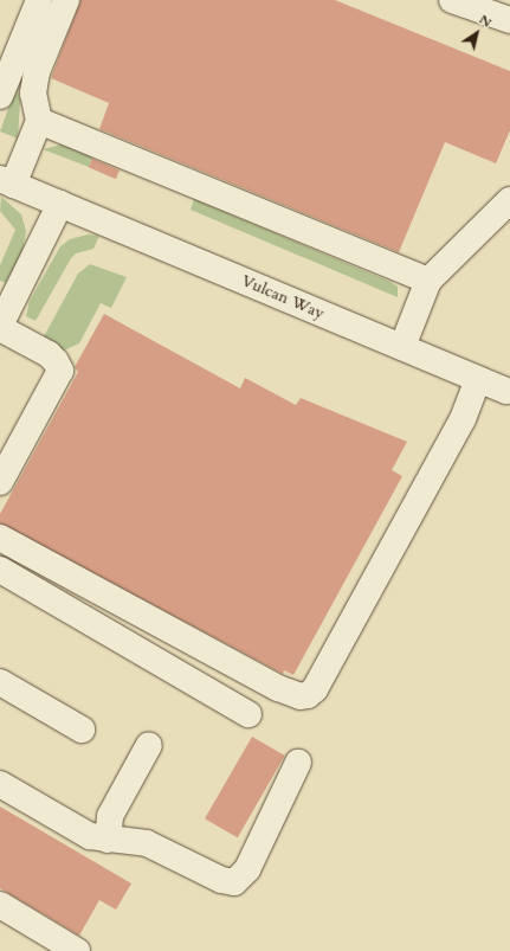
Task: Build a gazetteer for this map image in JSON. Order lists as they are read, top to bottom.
{
  "streets": {
    "street": ["Vulcan Way"]
  },
  "north": "top right"
}
